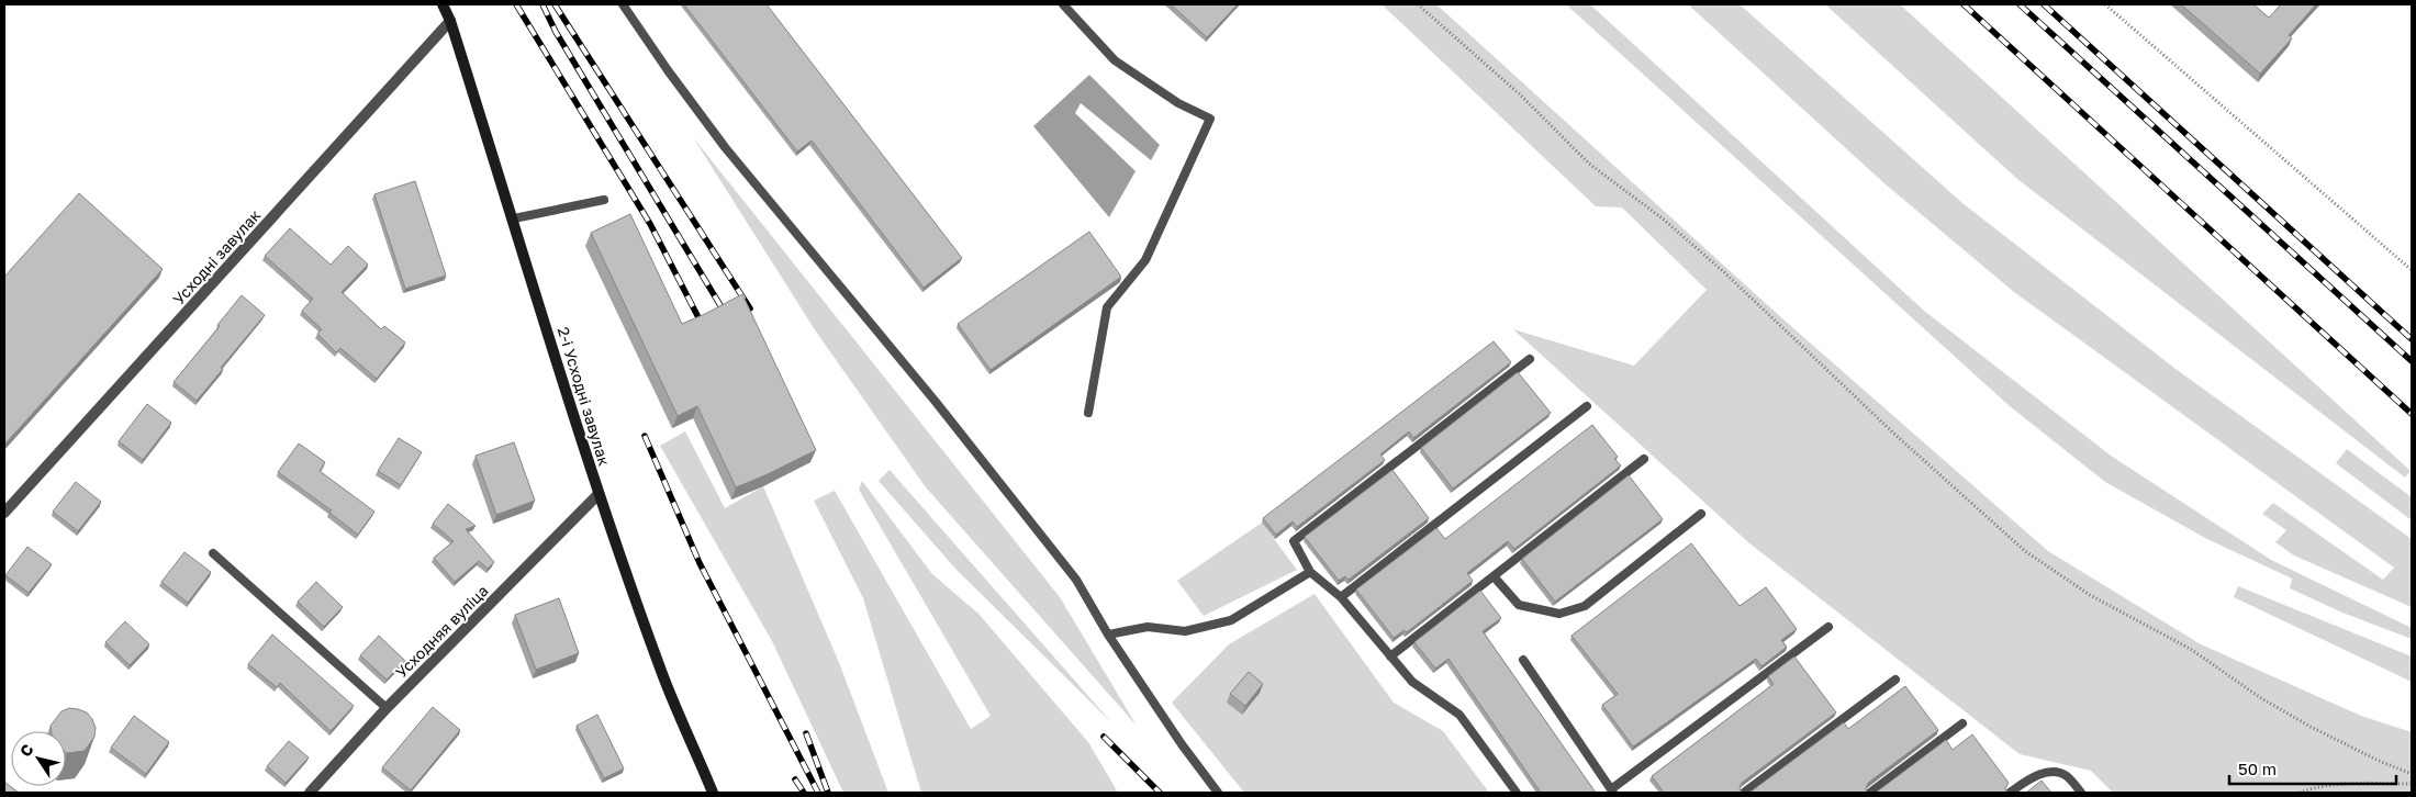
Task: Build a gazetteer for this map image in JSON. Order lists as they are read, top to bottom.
{
  "streets": {
    "street": ["Усходні завулак", "2-і Усходні завулак", "Усходняя вуліца"]
  },
  "crossings": [
    ["Усходні завулак", "2-і Усходні завулак"],
    ["2-і Усходні завулак", "Усходняя вуліца"]
  ],
  "scale_bar": "50 m",
  "north": "top left"
}
